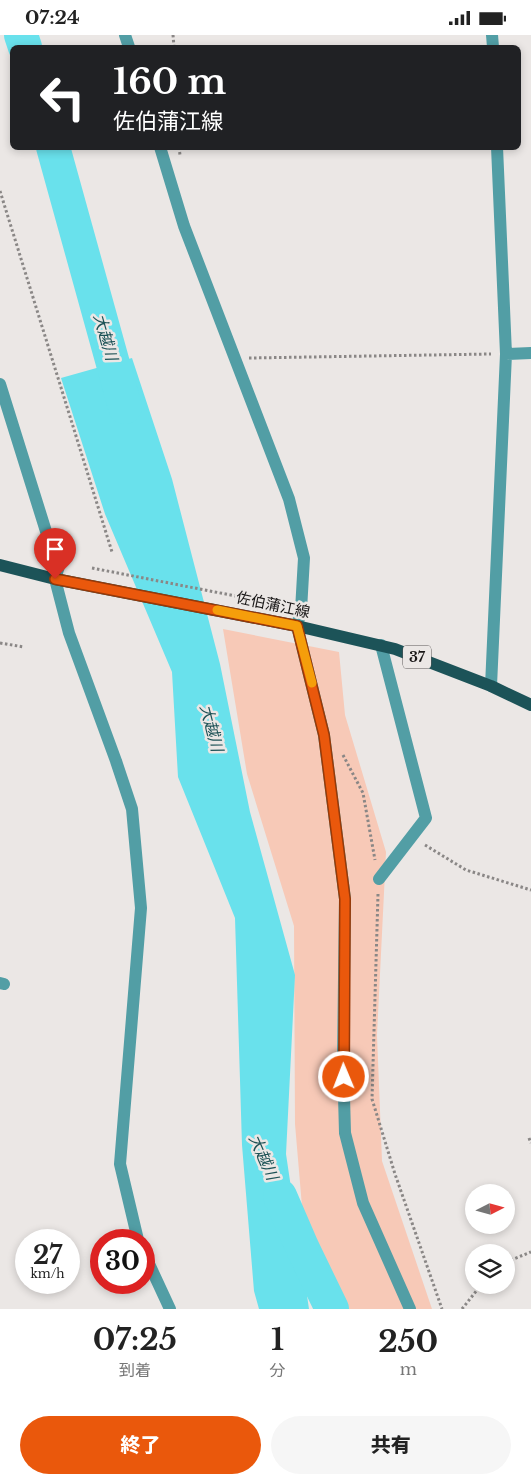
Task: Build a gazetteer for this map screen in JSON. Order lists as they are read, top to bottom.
{
  "streets": {
    "main road": ["佐伯蒲江線", "37"]
  },
  "water": ["大越川"],
  "north": "right",
  "page": {
    "status": "07:24",
    "turn": ["160 m", "佐伯蒲江線"],
    "speed": "27 km/h",
    "limit": "30",
    "eta": [
      "07:25",
      "到着",
      "1",
      "分",
      "250",
      "m"
    ],
    "buttons": ["終了", "共有"]
  }
}
